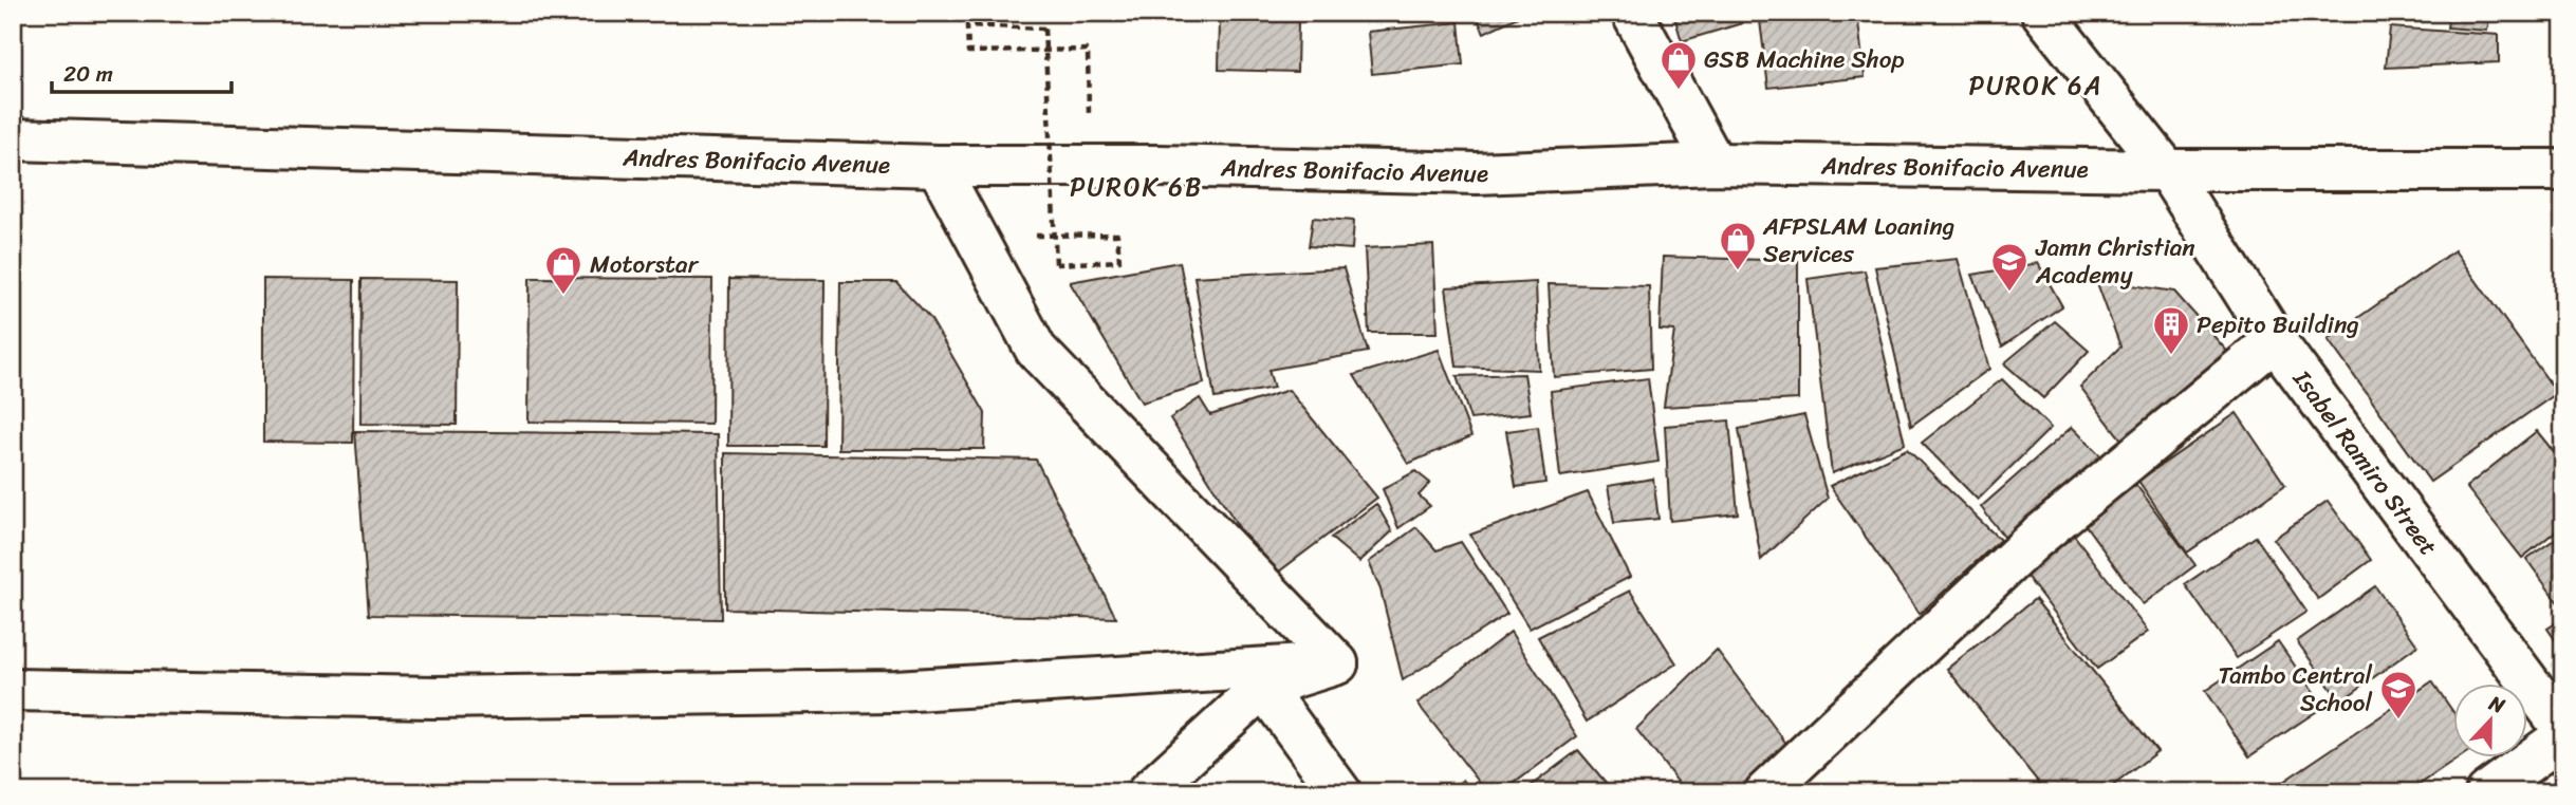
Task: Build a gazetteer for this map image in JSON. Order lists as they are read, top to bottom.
{
  "streets": {
    "main road": ["Andres Bonifacio Avenue", "Isabel Ramiro Street"]
  },
  "crossings": [
    ["Andres Bonifacio Avenue", "Isabel Ramiro Street"]
  ],
  "districts": ["PUROK 6A", "PUROK 6B"],
  "places": {
    "shop": ["GSB Machine Shop", "AFPSLAM Loaning Services", "Motorstar"],
    "school or university": ["Jamn Christian Academy", "Tambo Central School"],
    "building": ["Pepito Building"]
  },
  "scale_bar": "20 m",
  "north": "top"
}
